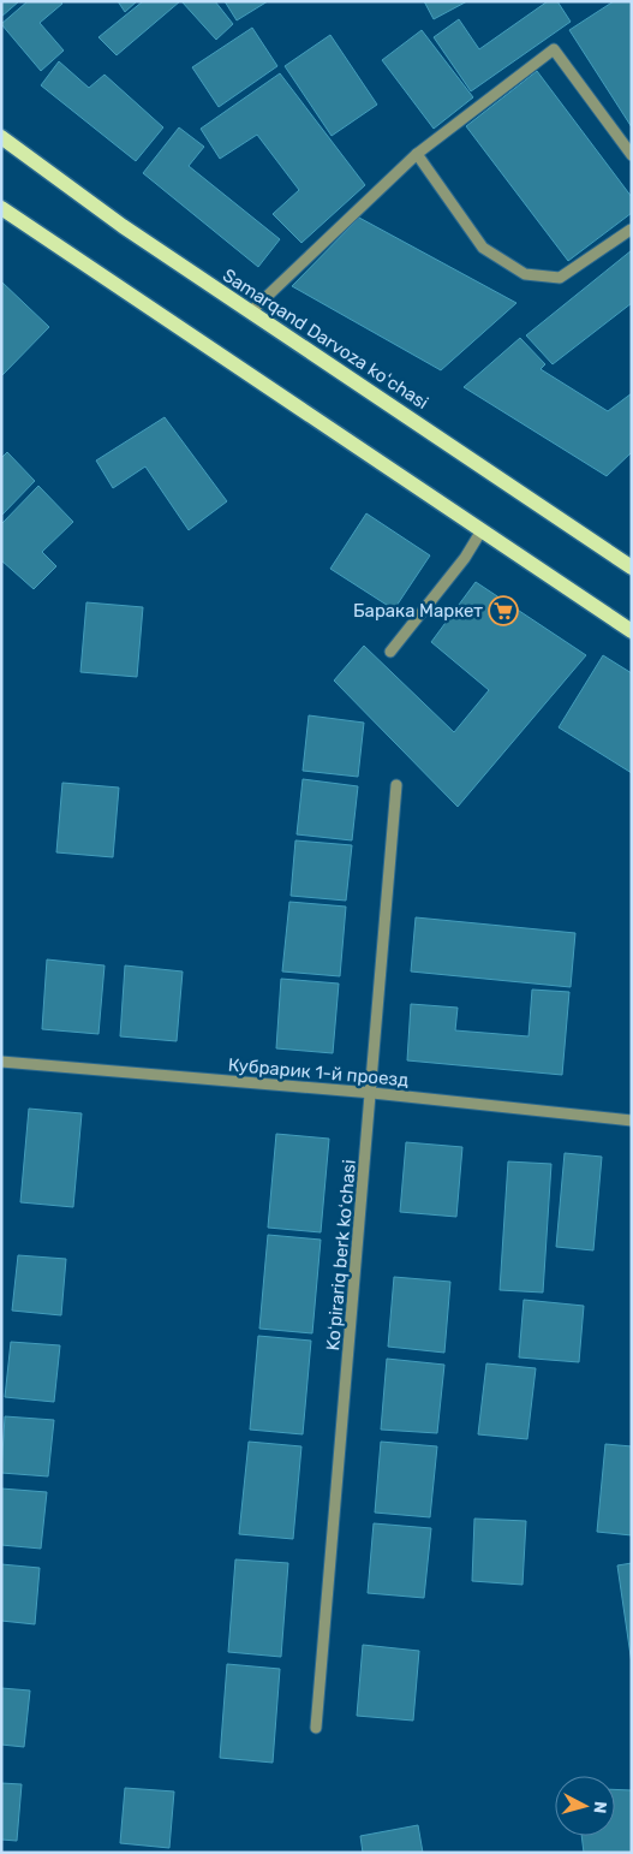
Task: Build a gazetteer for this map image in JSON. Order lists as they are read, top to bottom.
{
  "streets": {
    "main road": ["Samarqand Darvoza koʻchasi"],
    "street": ["Кубрарик 1-й проезд", "Koʻpirariq berk koʻchasi"]
  },
  "crossings": [
    ["Кубрарик 1-й проезд", "Koʻpirariq berk koʻchasi"]
  ],
  "places": {
    "supermarket": ["Барака Маркет"]
  },
  "north": "right"
}
